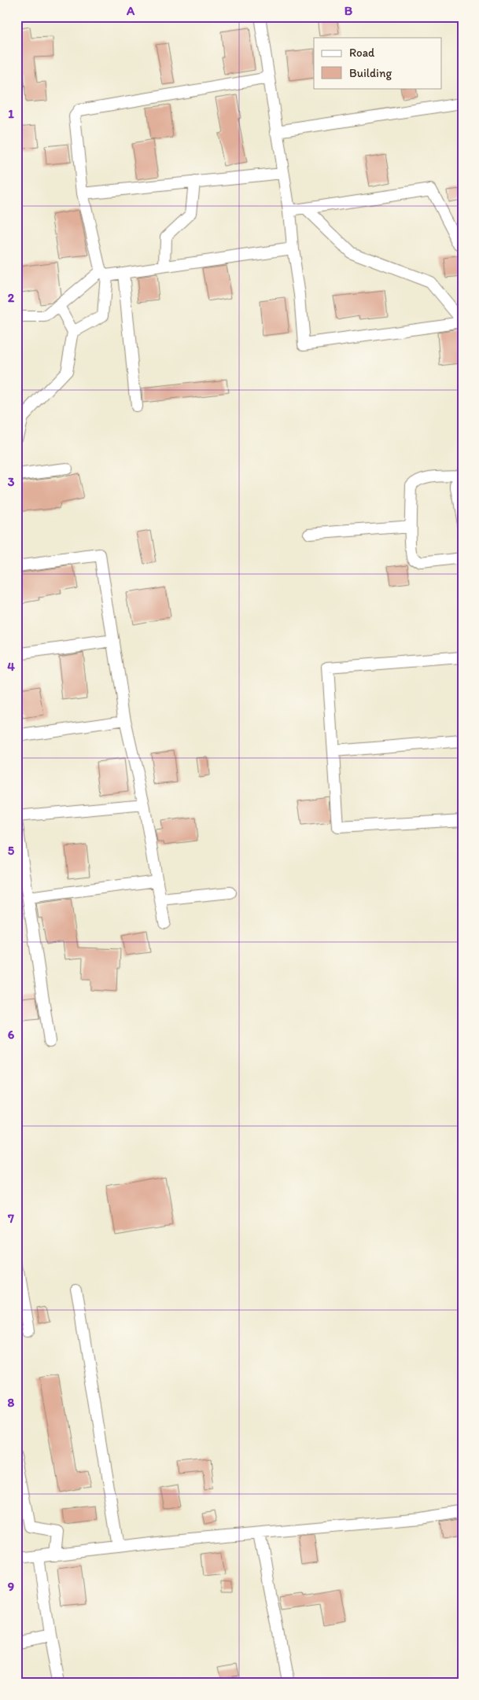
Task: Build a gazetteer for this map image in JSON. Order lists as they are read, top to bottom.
{
  "legend": ["Road", "Building"],
  "grid": {
    "columns": ["A", "B"],
    "rows": [
      "1",
      "2",
      "3",
      "4",
      "5",
      "6",
      "7",
      "8",
      "9"
    ]
  }
}
